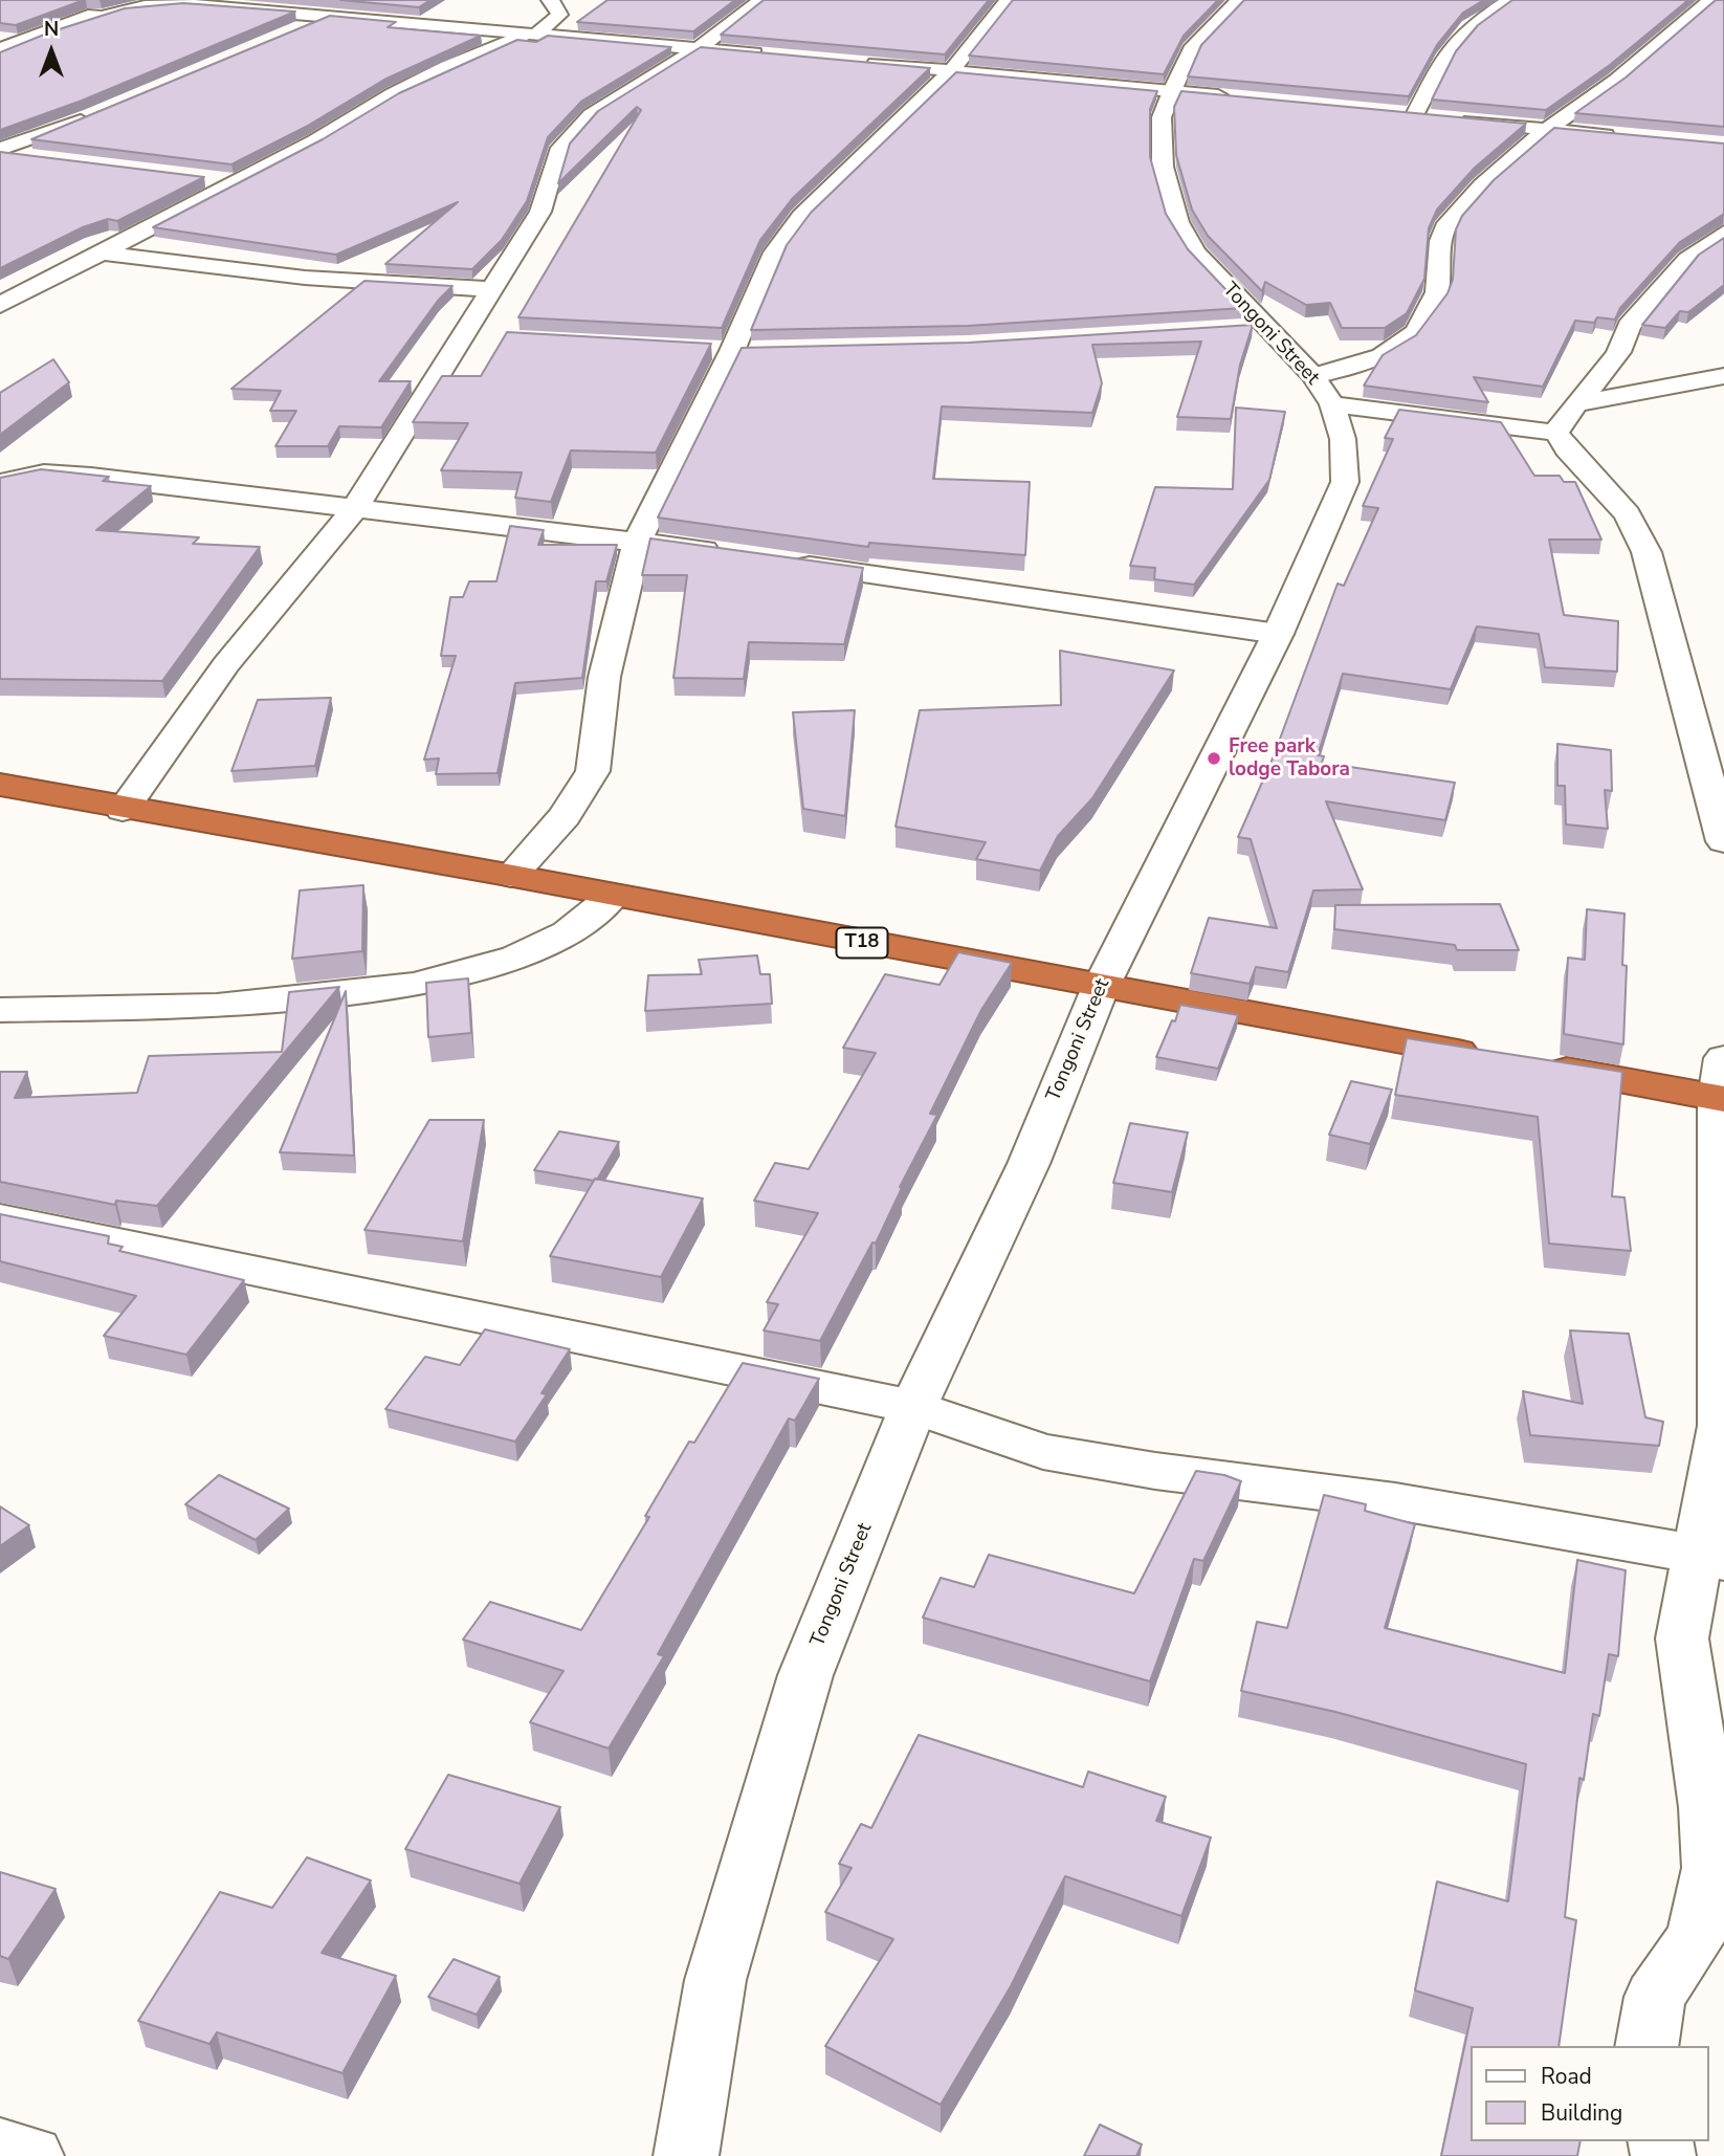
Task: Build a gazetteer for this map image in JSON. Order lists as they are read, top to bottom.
{
  "streets": {
    "highway": ["T18"],
    "street": ["Tongoni Street"]
  },
  "crossings": [
    ["Tongoni Street", "T18"]
  ],
  "places": ["Free park lodge Tabora"],
  "legend": ["Road", "Building"],
  "north": "top"
}
